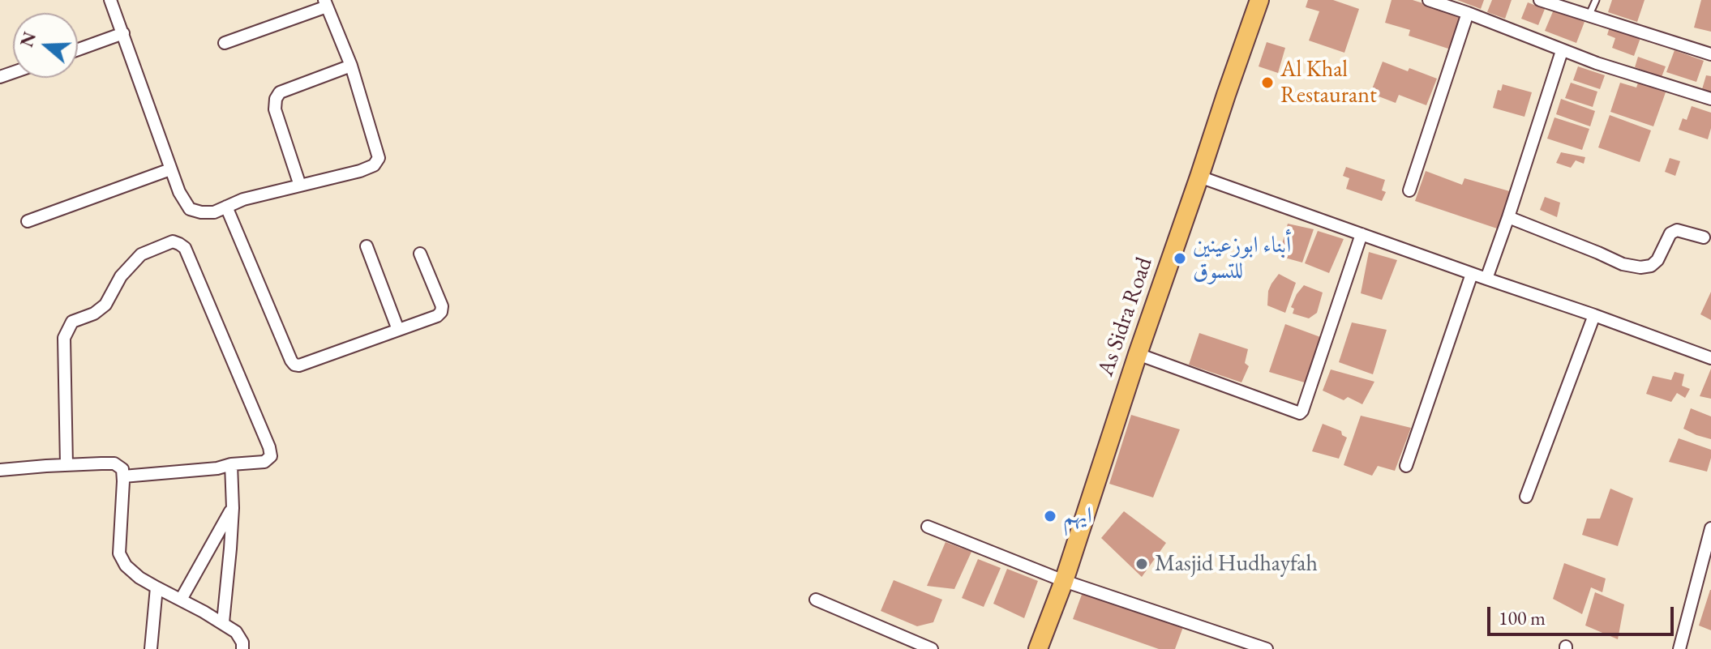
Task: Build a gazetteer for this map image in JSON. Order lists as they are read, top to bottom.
{
  "streets": {
    "main road": ["As Sidra Road"]
  },
  "places": [
    "Al Khal Restaurant",
    "أبناء ابوزعينين للتسوق",
    "ايهم",
    "Masjid Hudhayfah"
  ],
  "scale_bar": "100 m",
  "north": "left"
}
